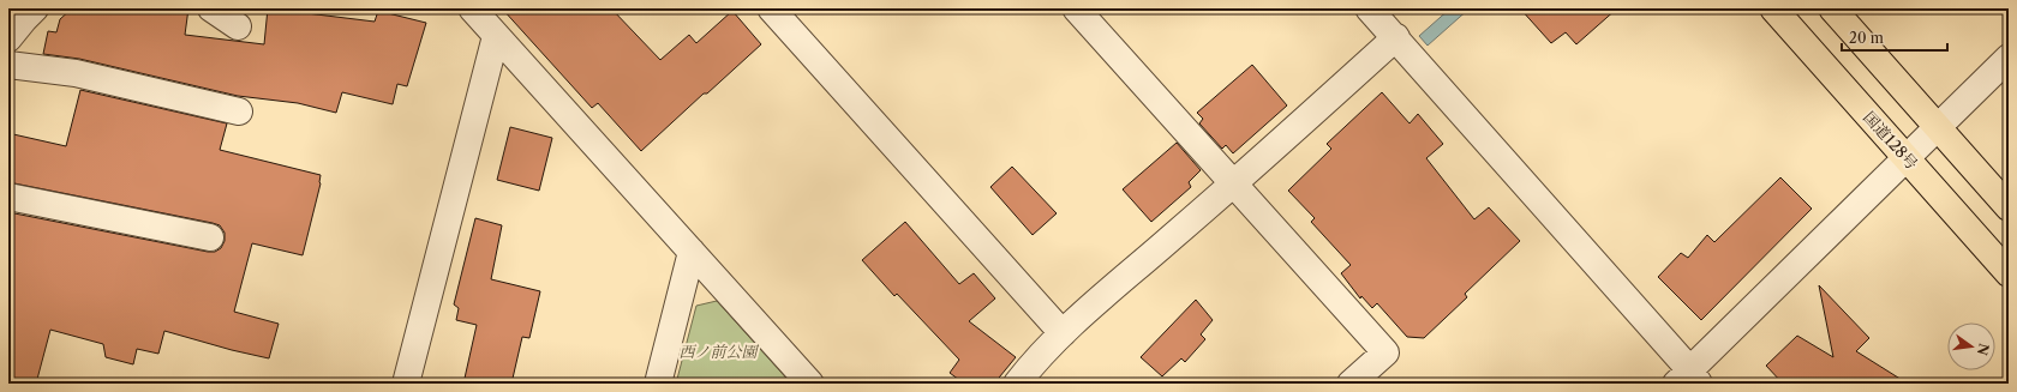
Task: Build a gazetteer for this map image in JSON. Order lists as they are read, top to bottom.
{
  "streets": {
    "highway": ["国道128号"]
  },
  "parks": ["西ノ前公園"],
  "scale_bar": "20 m",
  "north": "right"
}
